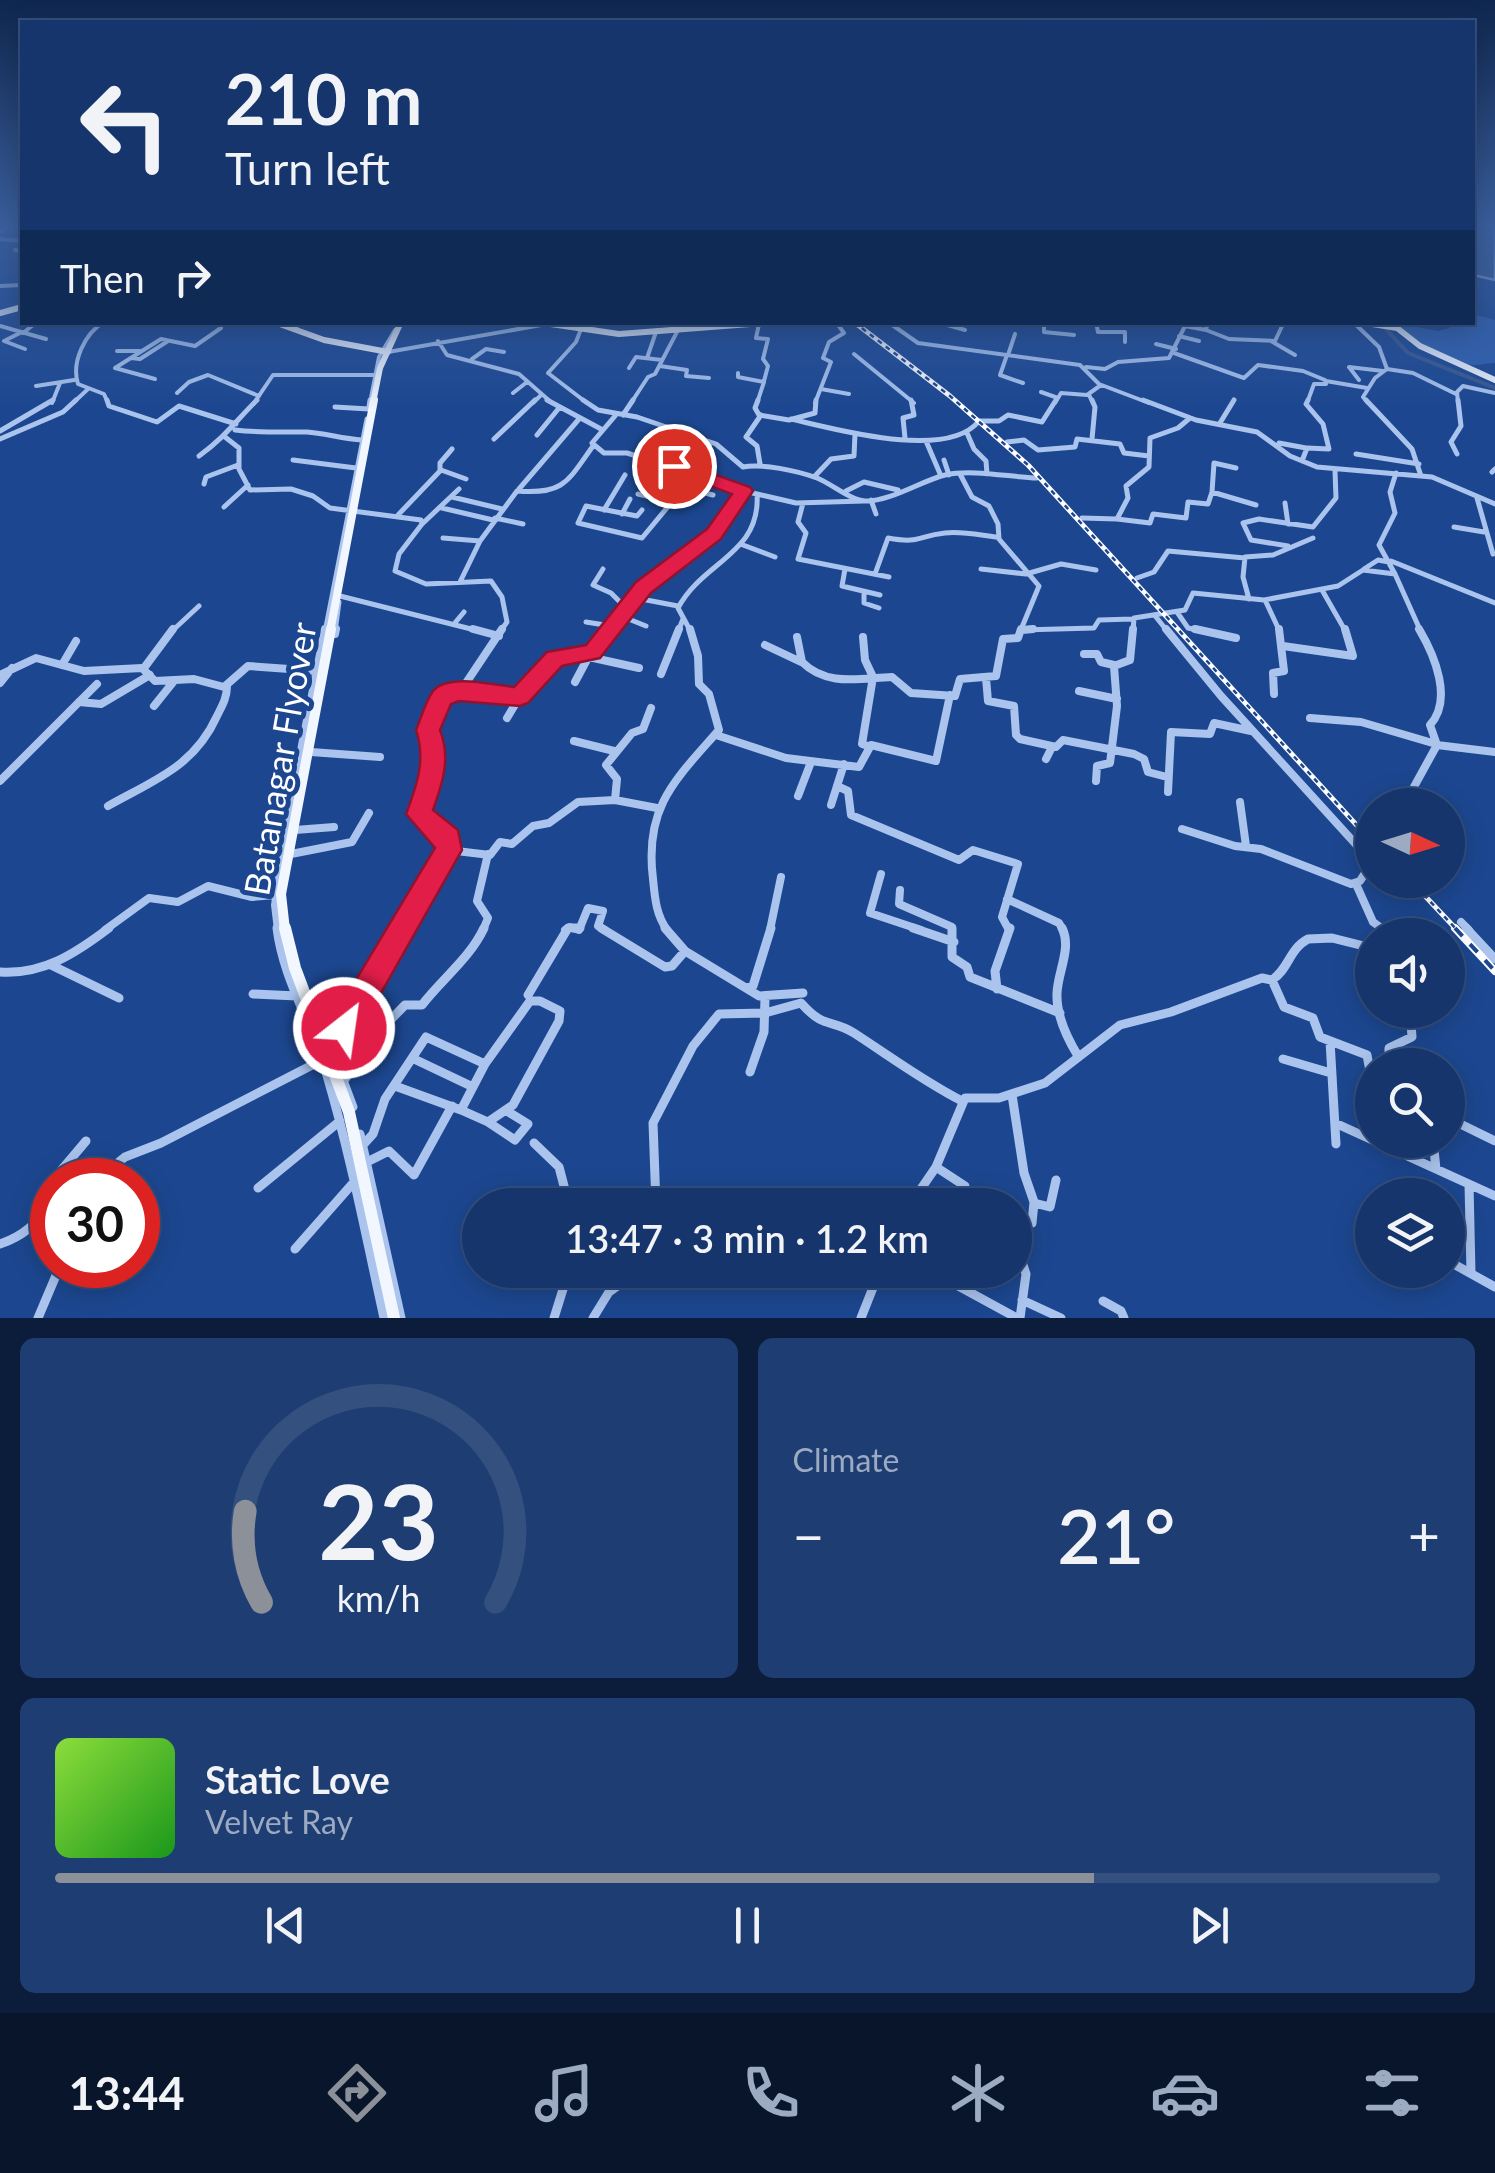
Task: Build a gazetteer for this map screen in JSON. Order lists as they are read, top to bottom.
{
  "streets": {
    "main road": ["Batanagar Flyover"]
  },
  "north": "right",
  "page": {
    "turn": ["210 m", "Turn left"],
    "then": "Then",
    "limit": "30",
    "trip": "13:47 · 3 min · 1.2 km",
    "tile": "Climate",
    "heat": ["−", "21°", "+"],
    "song": ["Static Love", "Velvet Ray"],
    "tabs": "13:44",
    "gauge": ["23", "km/h"]
  }
}
